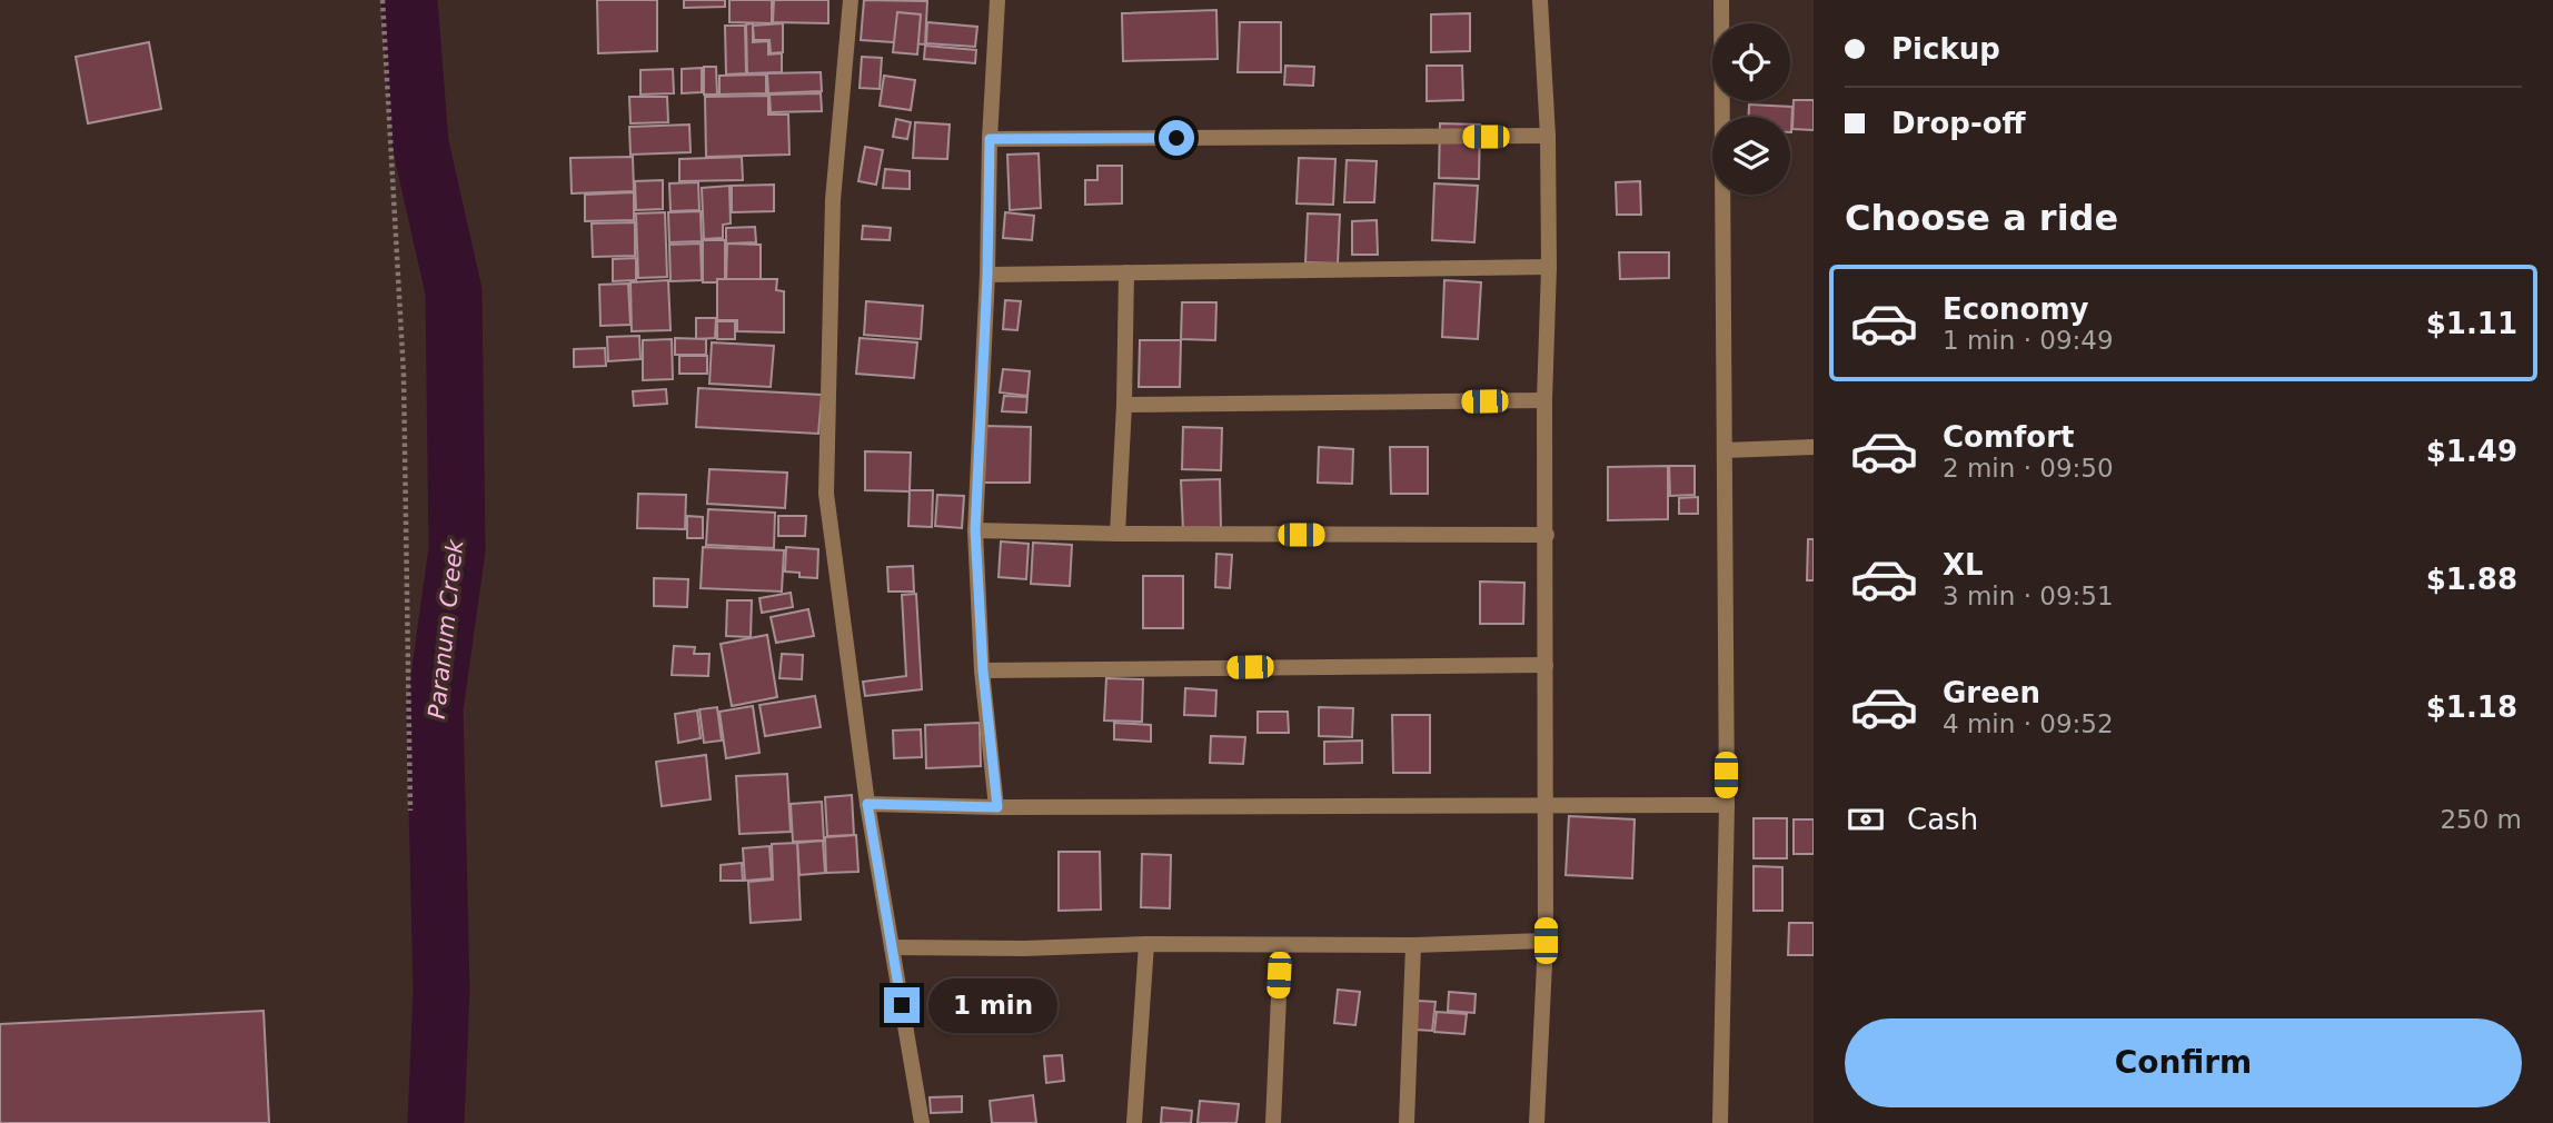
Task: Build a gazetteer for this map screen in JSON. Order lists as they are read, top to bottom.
{
  "water": ["Paranum Creek"],
  "page": {
    "banner": ["Pickup", "Drop-off"],
    "heading": "Choose a ride",
    "list": [
      {
        "name": "Economy",
        "note": "1 min · 09:49",
        "value": "$1.11"
      },
      {
        "name": "Comfort",
        "note": "2 min · 09:50",
        "value": "$1.49"
      },
      {
        "name": "XL",
        "note": "3 min · 09:51",
        "value": "$1.88"
      },
      {
        "name": "Green",
        "note": "4 min · 09:52",
        "value": "$1.18"
      }
    ],
    "pay": ["Cash", "250 m"],
    "bubble": "1 min",
    "buttons": "Confirm"
  }
}
